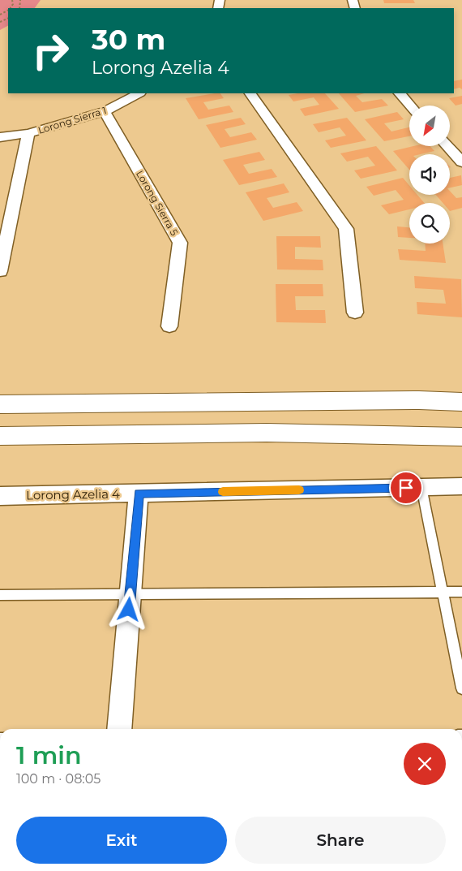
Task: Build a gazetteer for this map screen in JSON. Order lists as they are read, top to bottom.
{
  "streets": {
    "street": ["Lorong Sierra 1", "Lorong Sierra 5", "Lorong Azelia 4"]
  },
  "crossings": [
    ["Lorong Sierra 1", "Lorong Sierra 5"]
  ],
  "north": "bottom left",
  "page": {
    "turn": ["30 m", "Lorong Azelia 4"],
    "heading": ["1 min", "100 m · 08:05"],
    "buttons": ["Exit", "Share"]
  }
}
